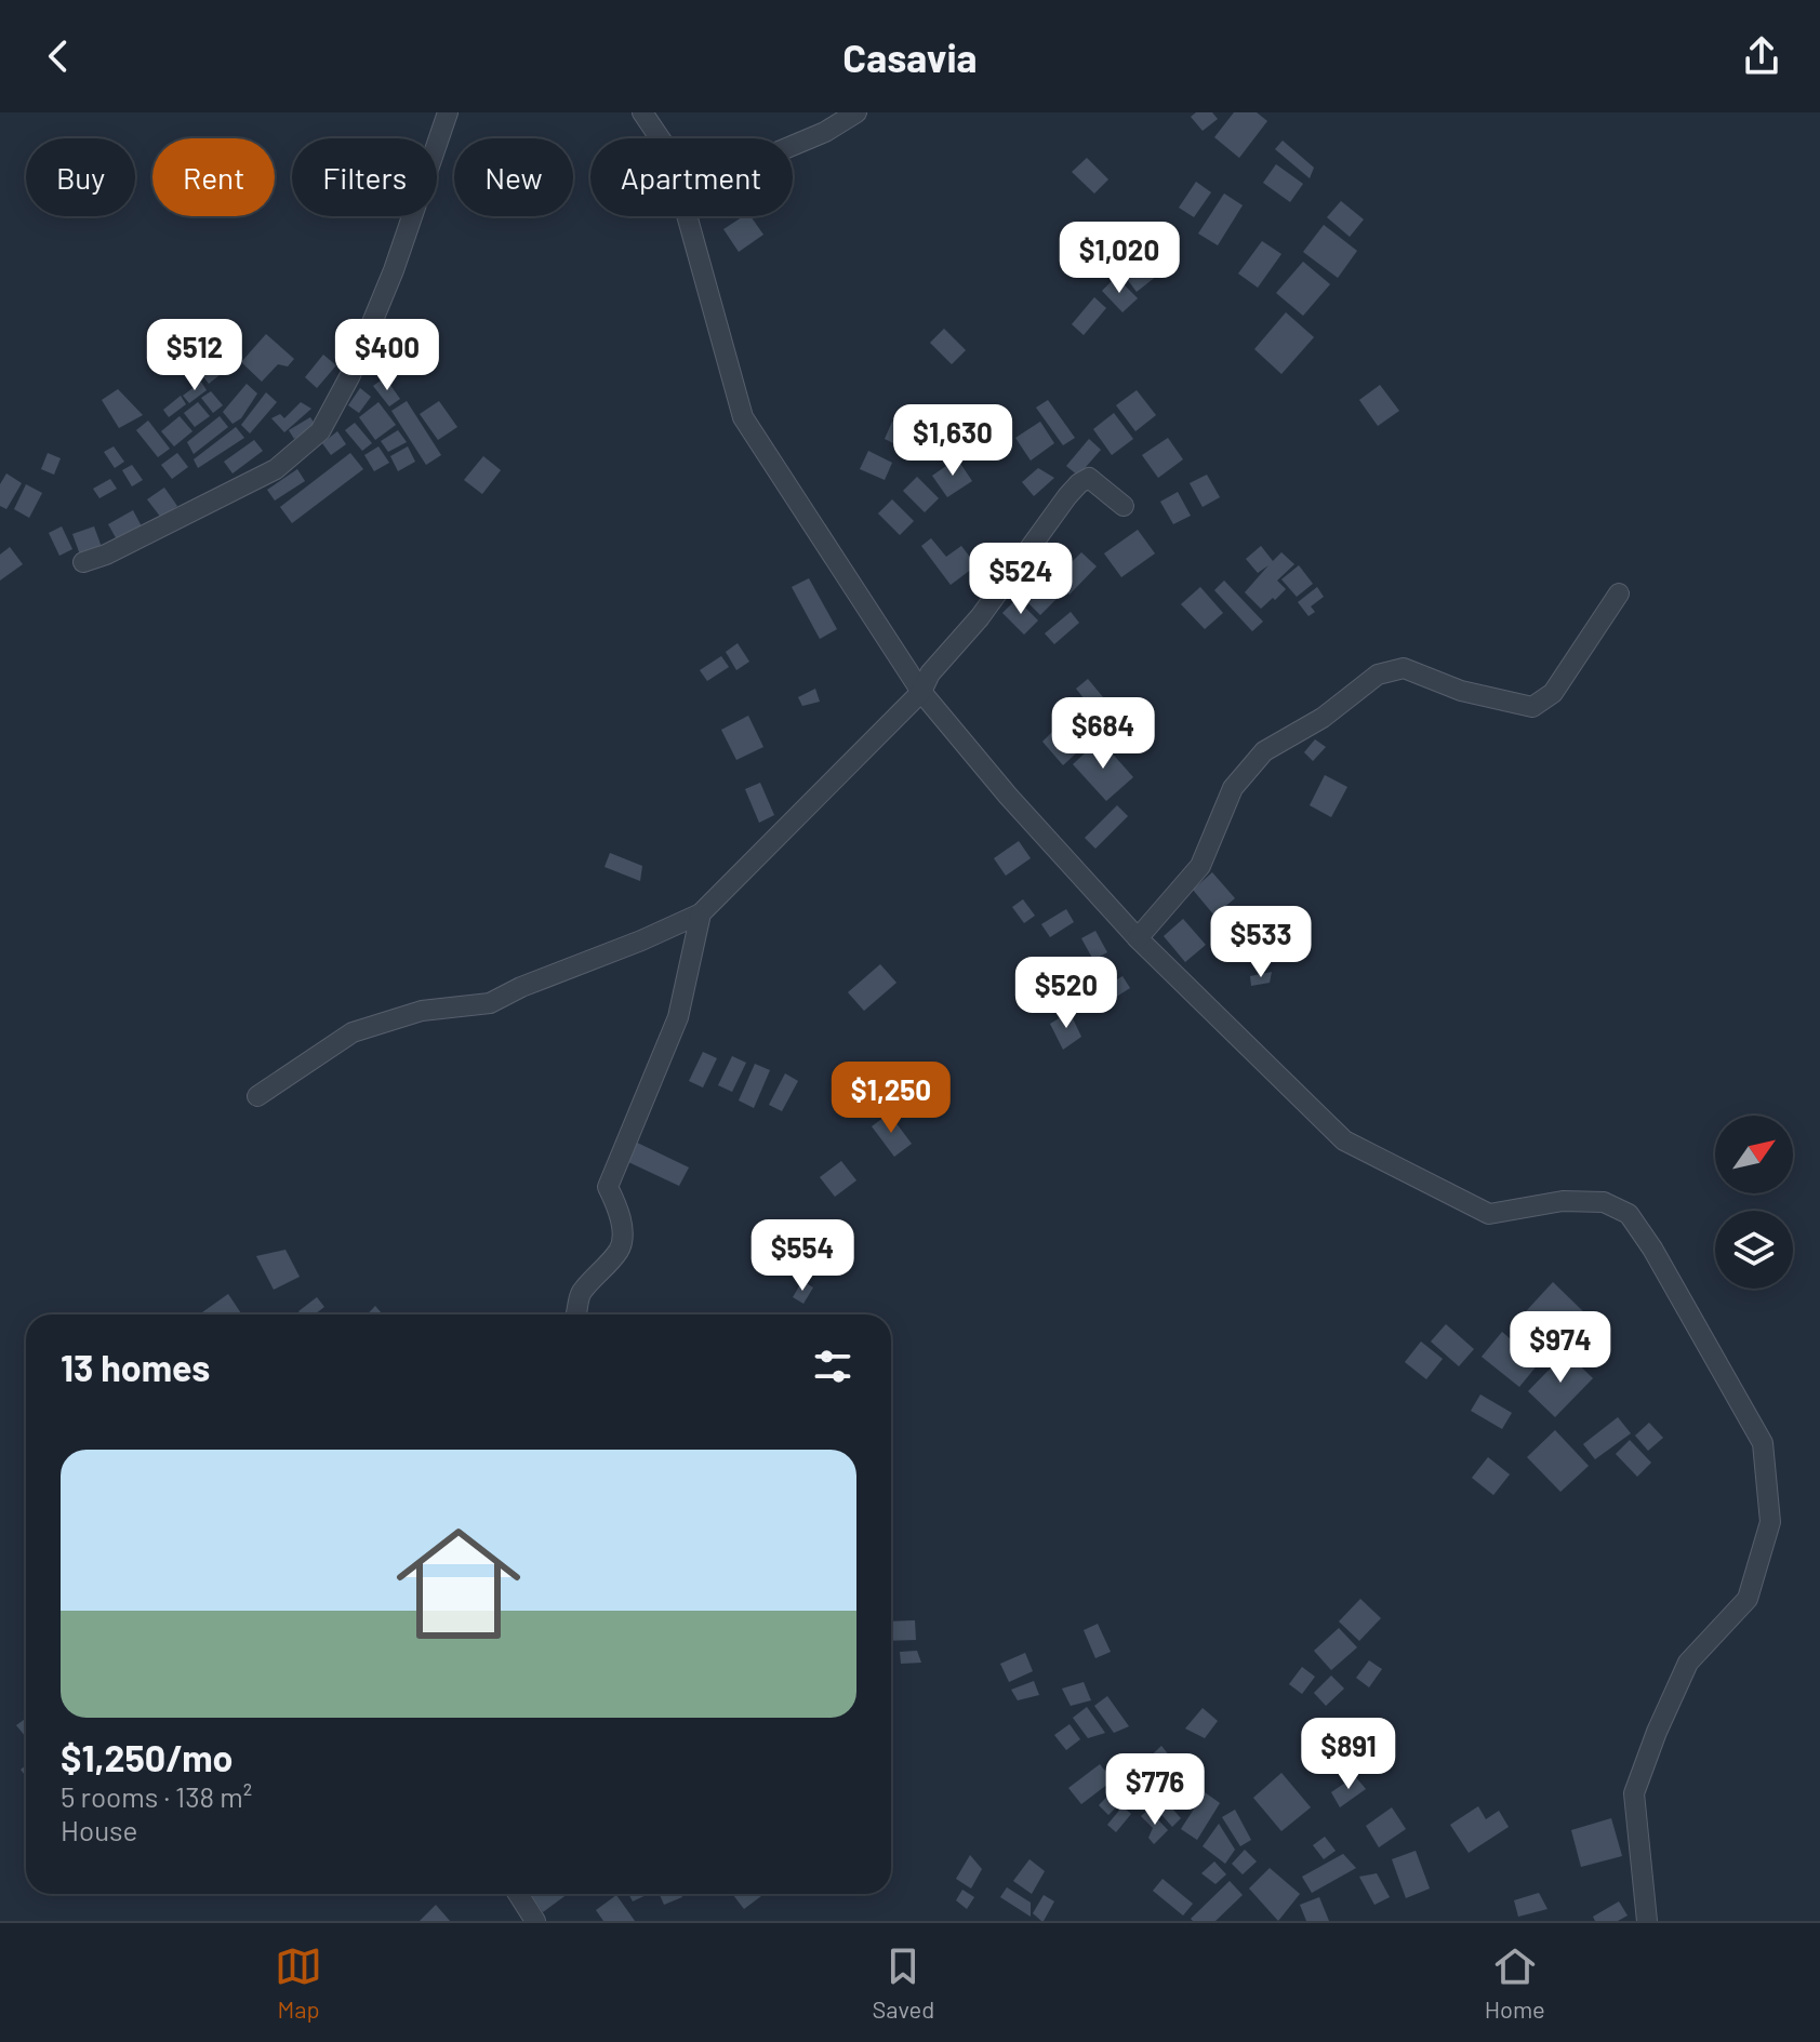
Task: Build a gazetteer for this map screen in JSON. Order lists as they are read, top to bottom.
{
  "north": "top right",
  "page": {
    "header": "Casavia",
    "chip": [
      "Buy",
      "Rent",
      "Filters",
      "New",
      "Apartment"
    ],
    "price": [
      "$1,020",
      "$512",
      "$400",
      "$1,630",
      "$524",
      "$684",
      "$533",
      "$520",
      "$1,250",
      "$554",
      "$974",
      "$891",
      "$776"
    ],
    "heading": "13 homes",
    "list": [
      {
        "name": "$1,250/mo",
        "note": "5 rooms · 138 m² · House"
      }
    ],
    "tabs": ["Map", "Saved", "Home"]
  }
}
